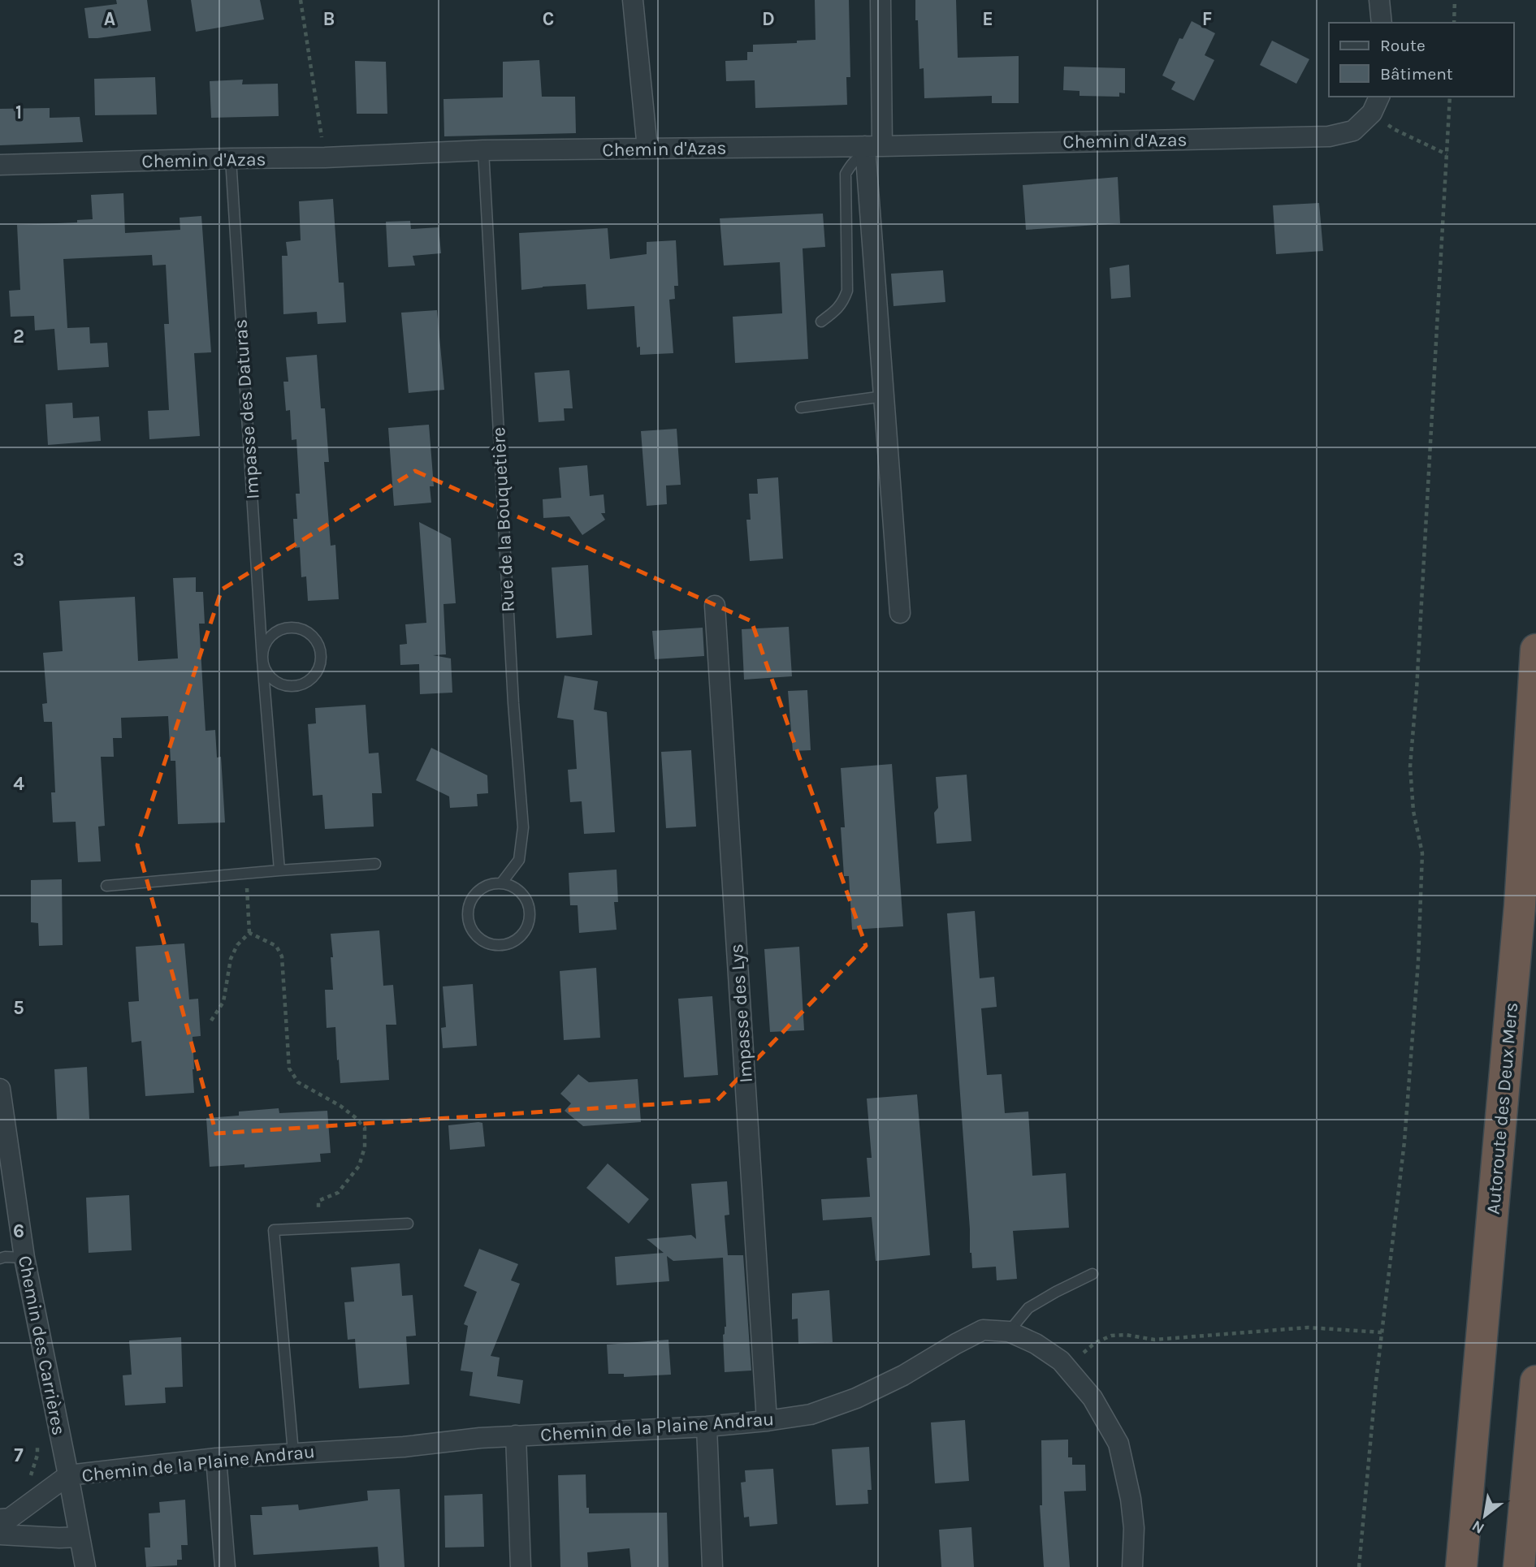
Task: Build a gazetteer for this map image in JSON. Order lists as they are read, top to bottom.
{
  "streets": {
    "highway": ["Autoroute des Deux Mers"],
    "street": [
      "Chemin d'Azas",
      "Impasse des Lys",
      "Chemin des Carrières",
      "Chemin de la Plaine Andrau"
    ],
    "lane": ["Impasse des Daturas", "Rue de la Bouquetière"]
  },
  "crossings": [
    ["Chemin d'Azas", "Impasse des Daturas"],
    ["Chemin d'Azas", "Rue de la Bouquetière"],
    ["Impasse des Lys", "Chemin de la Plaine Andrau"],
    ["Chemin des Carrières", "Chemin de la Plaine Andrau"]
  ],
  "legend": ["Route", "Bâtiment"],
  "north": "bottom left",
  "grid": {
    "columns": [
      "A",
      "B",
      "C",
      "D",
      "E",
      "F"
    ],
    "rows": [
      "1",
      "2",
      "3",
      "4",
      "5",
      "6",
      "7"
    ]
  }
}
